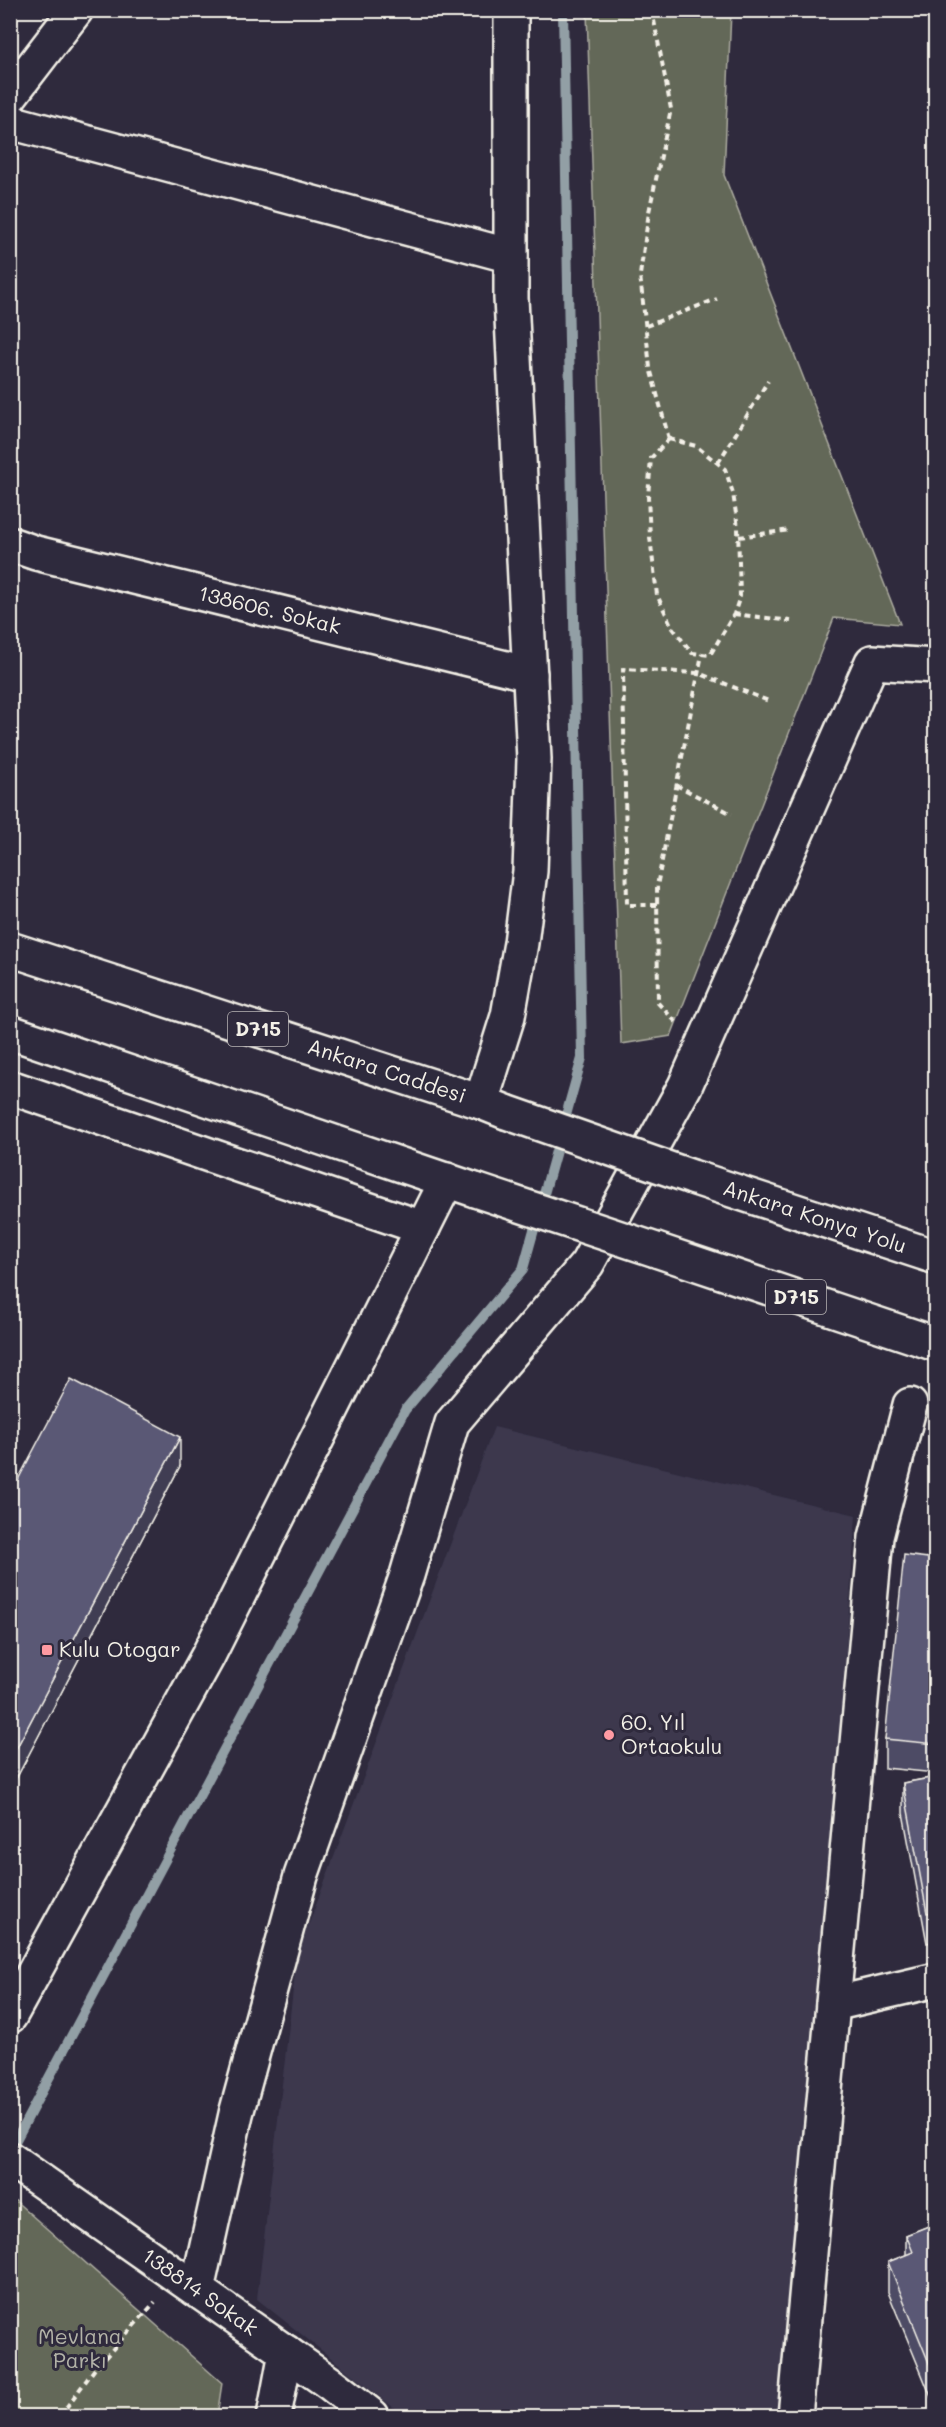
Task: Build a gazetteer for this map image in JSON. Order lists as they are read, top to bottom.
{
  "streets": {
    "main road": [
      "138606. Sokak",
      "D715",
      "Ankara Caddesi",
      "Ankara Konya Yolu",
      "138814 Sokak"
    ]
  },
  "crossings": [
    ["Ankara Caddesi", "Ankara Konya Yolu"]
  ],
  "parks": ["Mevlana Parkı"],
  "places": {
    "transit": ["Kulu Otogar"],
    "other": ["60. Yıl Ortaokulu"]
  }
}
